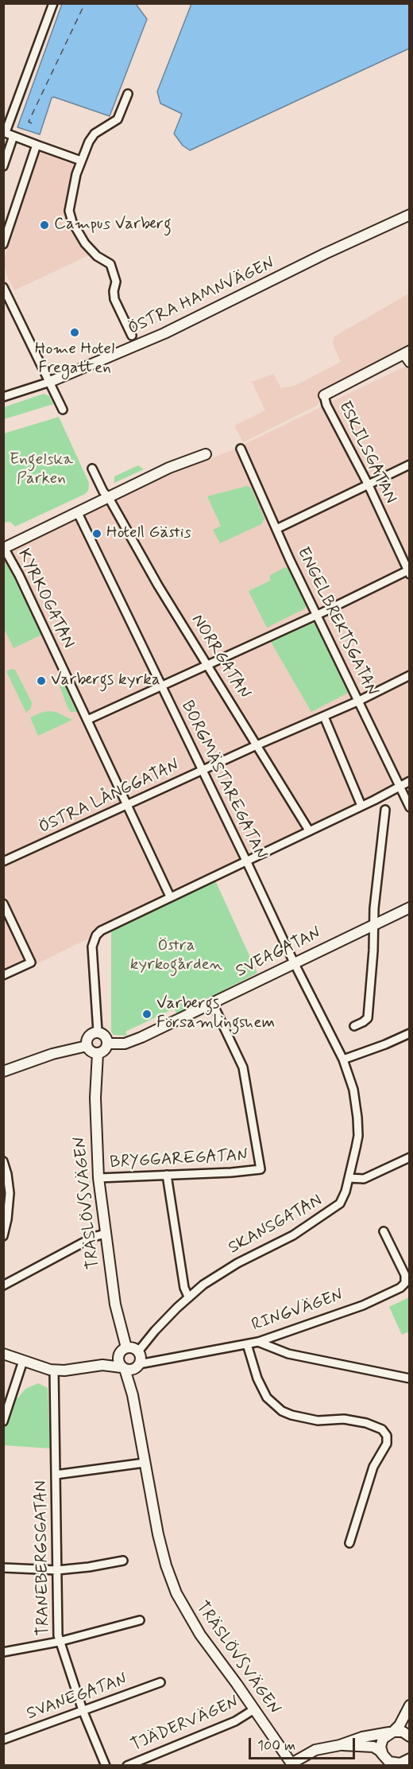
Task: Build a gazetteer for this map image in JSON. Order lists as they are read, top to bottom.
{
  "streets": {
    "street": [
      "ÖSTRA HAMNVÄGEN",
      "ESKILSGATAN",
      "KYRKOGATAN",
      "ENGELBREKTSGATAN",
      "NORRGATAN",
      "BORGMÄSTAREGATAN",
      "ÖSTRA LÅNGGATAN",
      "SVEAGATAN",
      "BRYGGAREGATAN",
      "TRÄSLÖVSVÄGEN",
      "SKANSGATAN",
      "RINGVÄGEN",
      "TRANEBERGSGATAN",
      "SVANEGATAN",
      "TJÄDERVÄGEN"
    ]
  },
  "crossings": [
    ["KYRKOGATAN", "ÖSTRA LÅNGGATAN"],
    ["ENGELBREKTSGATAN", "ÖSTRA LÅNGGATAN"],
    ["NORRGATAN", "ÖSTRA LÅNGGATAN"],
    ["BORGMÄSTAREGATAN", "ÖSTRA LÅNGGATAN"],
    ["BORGMÄSTAREGATAN", "SVEAGATAN"],
    ["BORGMÄSTAREGATAN", "SKANSGATAN"],
    ["SVEAGATAN", "BRYGGAREGATAN"],
    ["SVEAGATAN", "TRÄSLÖVSVÄGEN"],
    ["BRYGGAREGATAN", "TRÄSLÖVSVÄGEN"],
    ["TRÄSLÖVSVÄGEN", "SKANSGATAN"],
    ["TRÄSLÖVSVÄGEN", "RINGVÄGEN"],
    ["TRÄSLÖVSVÄGEN", "TJÄDERVÄGEN"],
    ["SKANSGATAN", "RINGVÄGEN"],
    ["RINGVÄGEN", "TRANEBERGSGATAN"],
    ["TRANEBERGSGATAN", "SVANEGATAN"]
  ],
  "parks": ["Engelska Parken", "Östra kyrkogården"],
  "places": [
    "Campus Varberg",
    "Home Hotel Fregatten",
    "Hotell Gästis",
    "Varbergs kyrka",
    "Varbergs Församlingshem"
  ],
  "scale_bar": "100 m"
}
